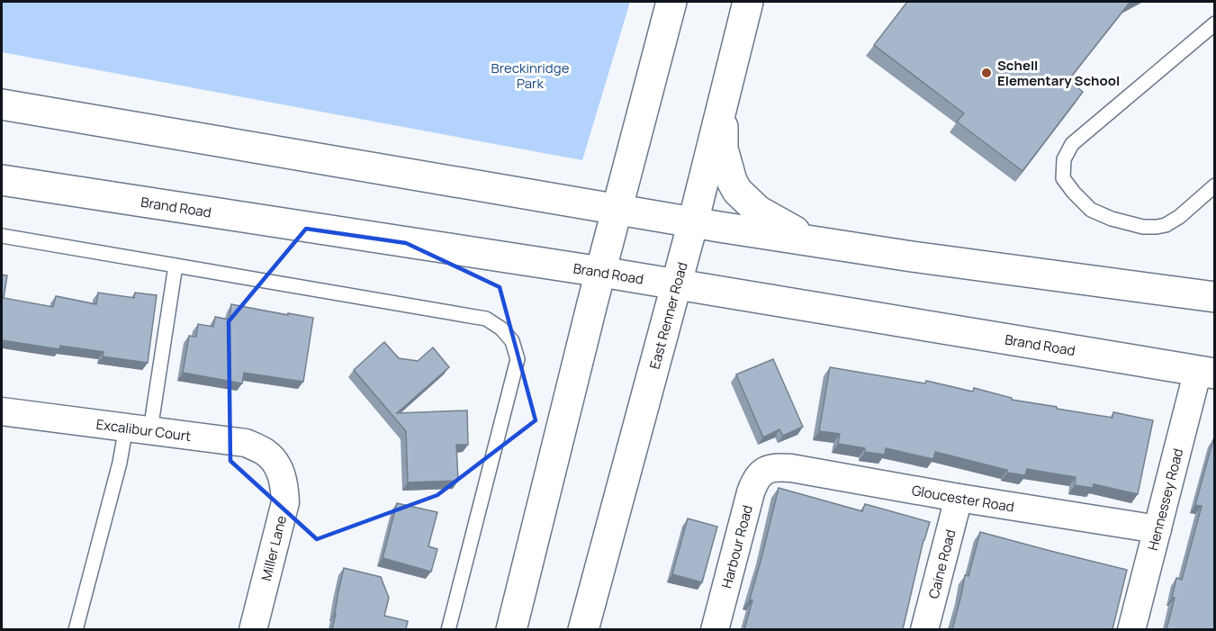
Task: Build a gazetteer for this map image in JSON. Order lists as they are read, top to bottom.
{
  "streets": {
    "main road": ["Brand Road", "East Renner Road"],
    "street": [
      "Excalibur Court",
      "Gloucester Road",
      "Hennessey Road",
      "Harbour Road",
      "Miller Lane",
      "Caine Road"
    ]
  },
  "crossings": [
    ["Brand Road", "East Renner Road"],
    ["Brand Road", "Hennessey Road"],
    ["Excalibur Court", "Miller Lane"],
    ["Gloucester Road", "Hennessey Road"],
    ["Gloucester Road", "Harbour Road"],
    ["Gloucester Road", "Caine Road"]
  ],
  "parks": ["Breckinridge Park"],
  "places": ["Schell Elementary School"]
}
